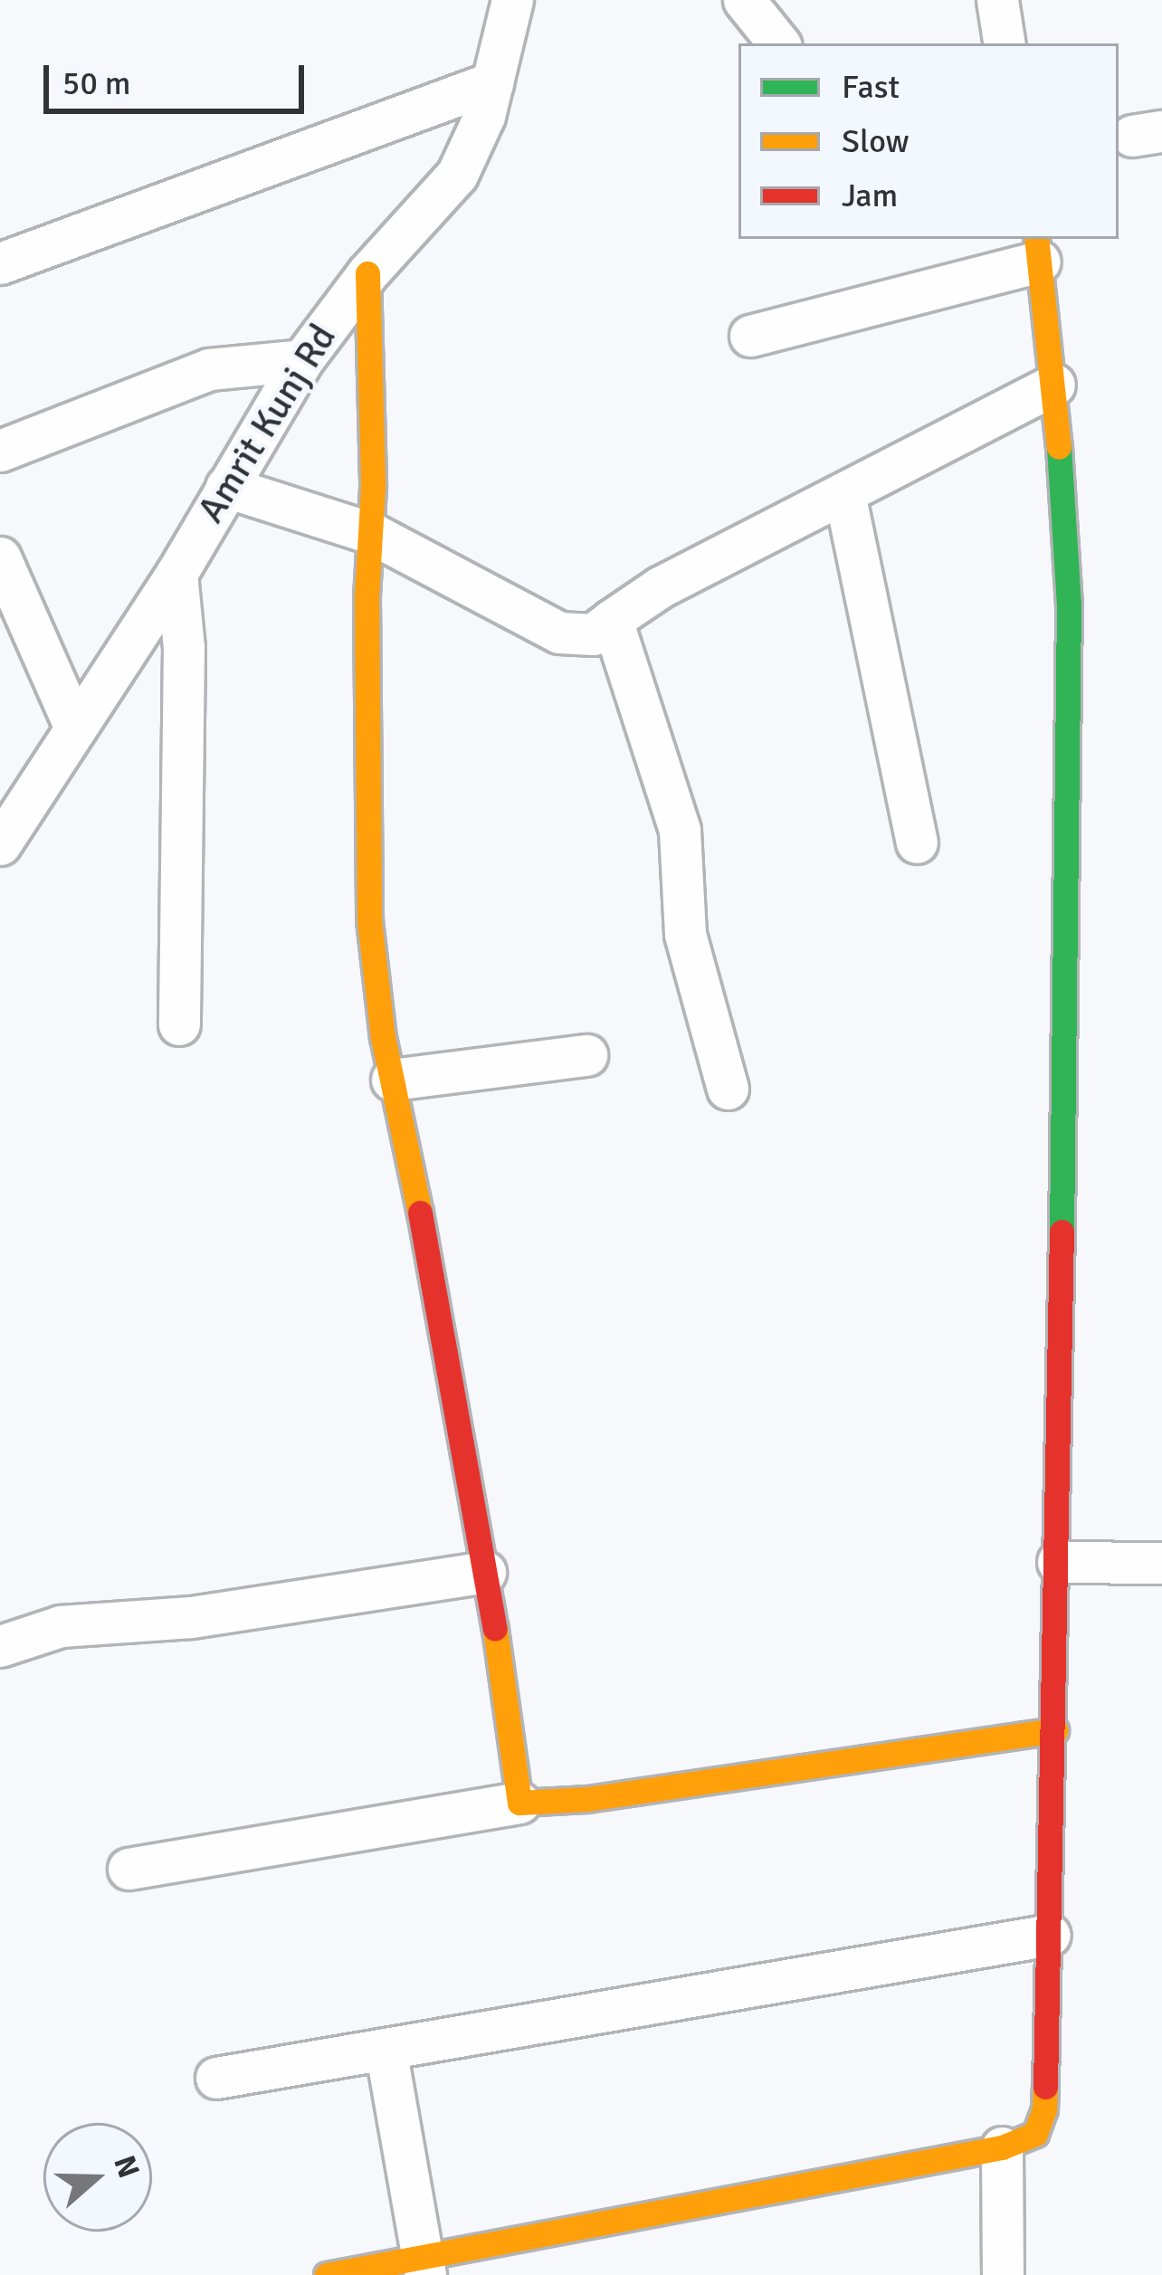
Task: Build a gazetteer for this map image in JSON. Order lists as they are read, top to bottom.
{
  "streets": {
    "street": ["Amrit Kunj Rd"]
  },
  "legend": ["Fast", "Slow", "Jam"],
  "scale_bar": "50 m",
  "north": "right"
}
